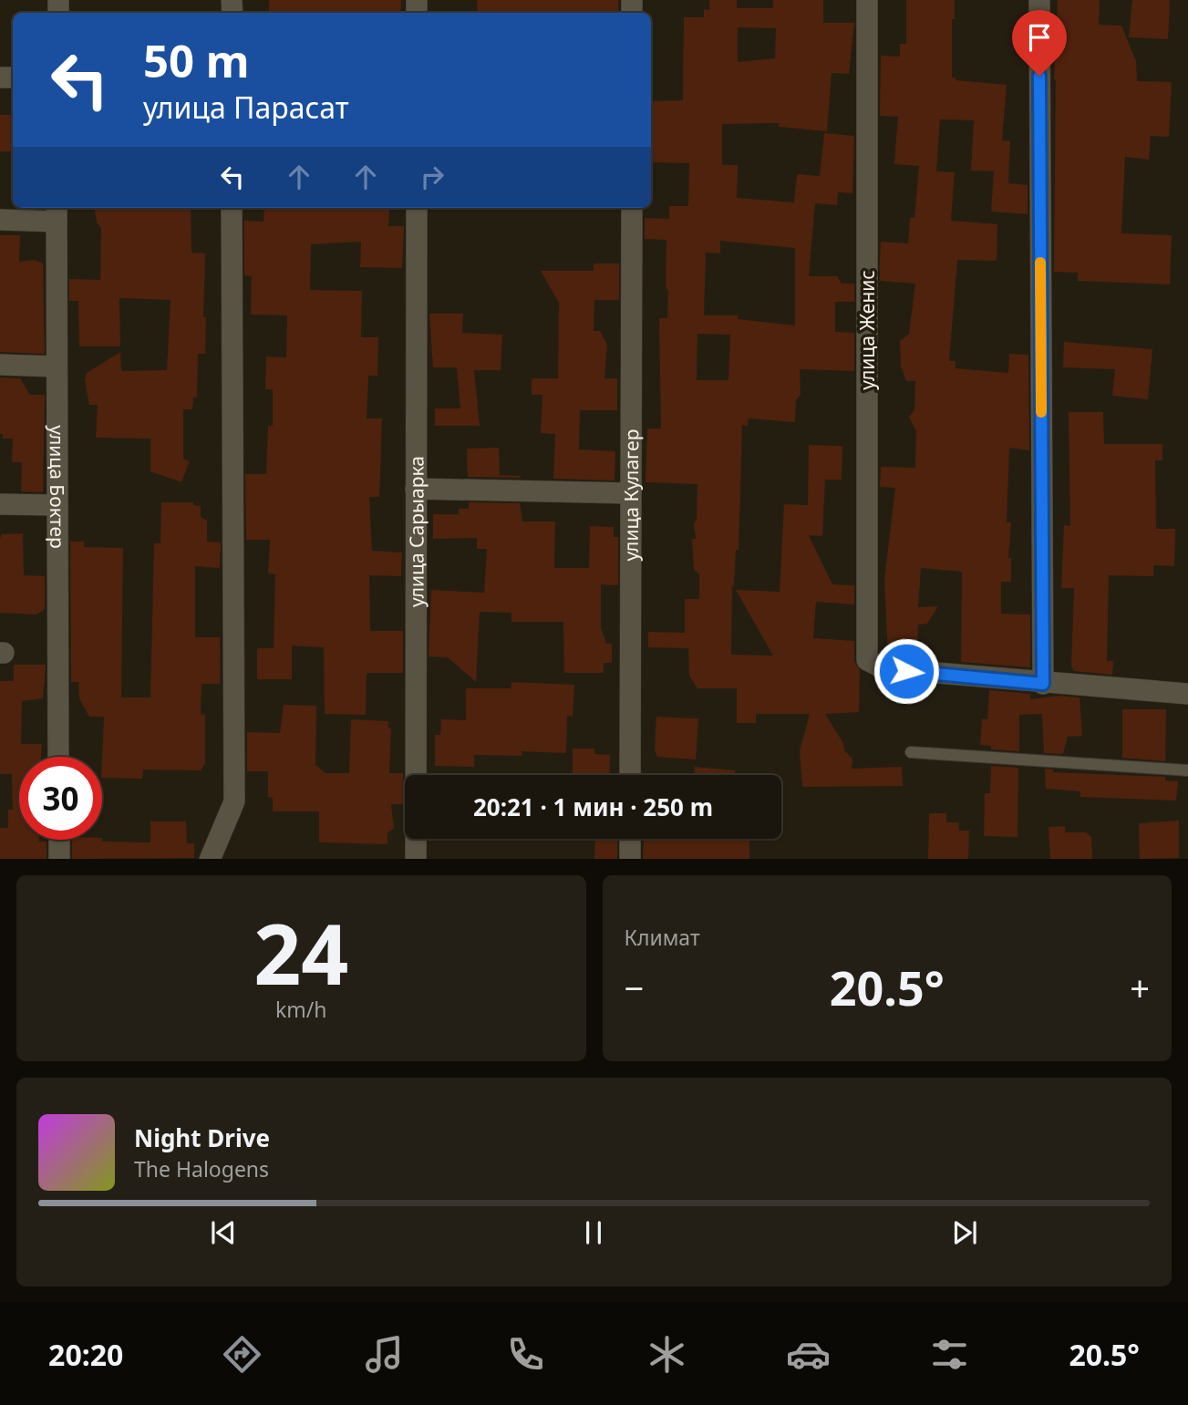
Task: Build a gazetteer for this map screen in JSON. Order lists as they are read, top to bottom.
{
  "streets": {
    "street": [
      "улица Женис",
      "улица Боктер",
      "улица Кулагер",
      "улица Сарыарка"
    ]
  },
  "page": {
    "turn": ["50 m", "улица Парасат"],
    "limit": "30",
    "trip": "20:21 · 1 мин · 250 m",
    "tile": [
      ["24", "km/h"],
      "Климат"
    ],
    "heat": ["−", "20.5°", "+"],
    "song": ["Night Drive", "The Halogens"],
    "tabs": ["20:20", "20.5°"]
  }
}
